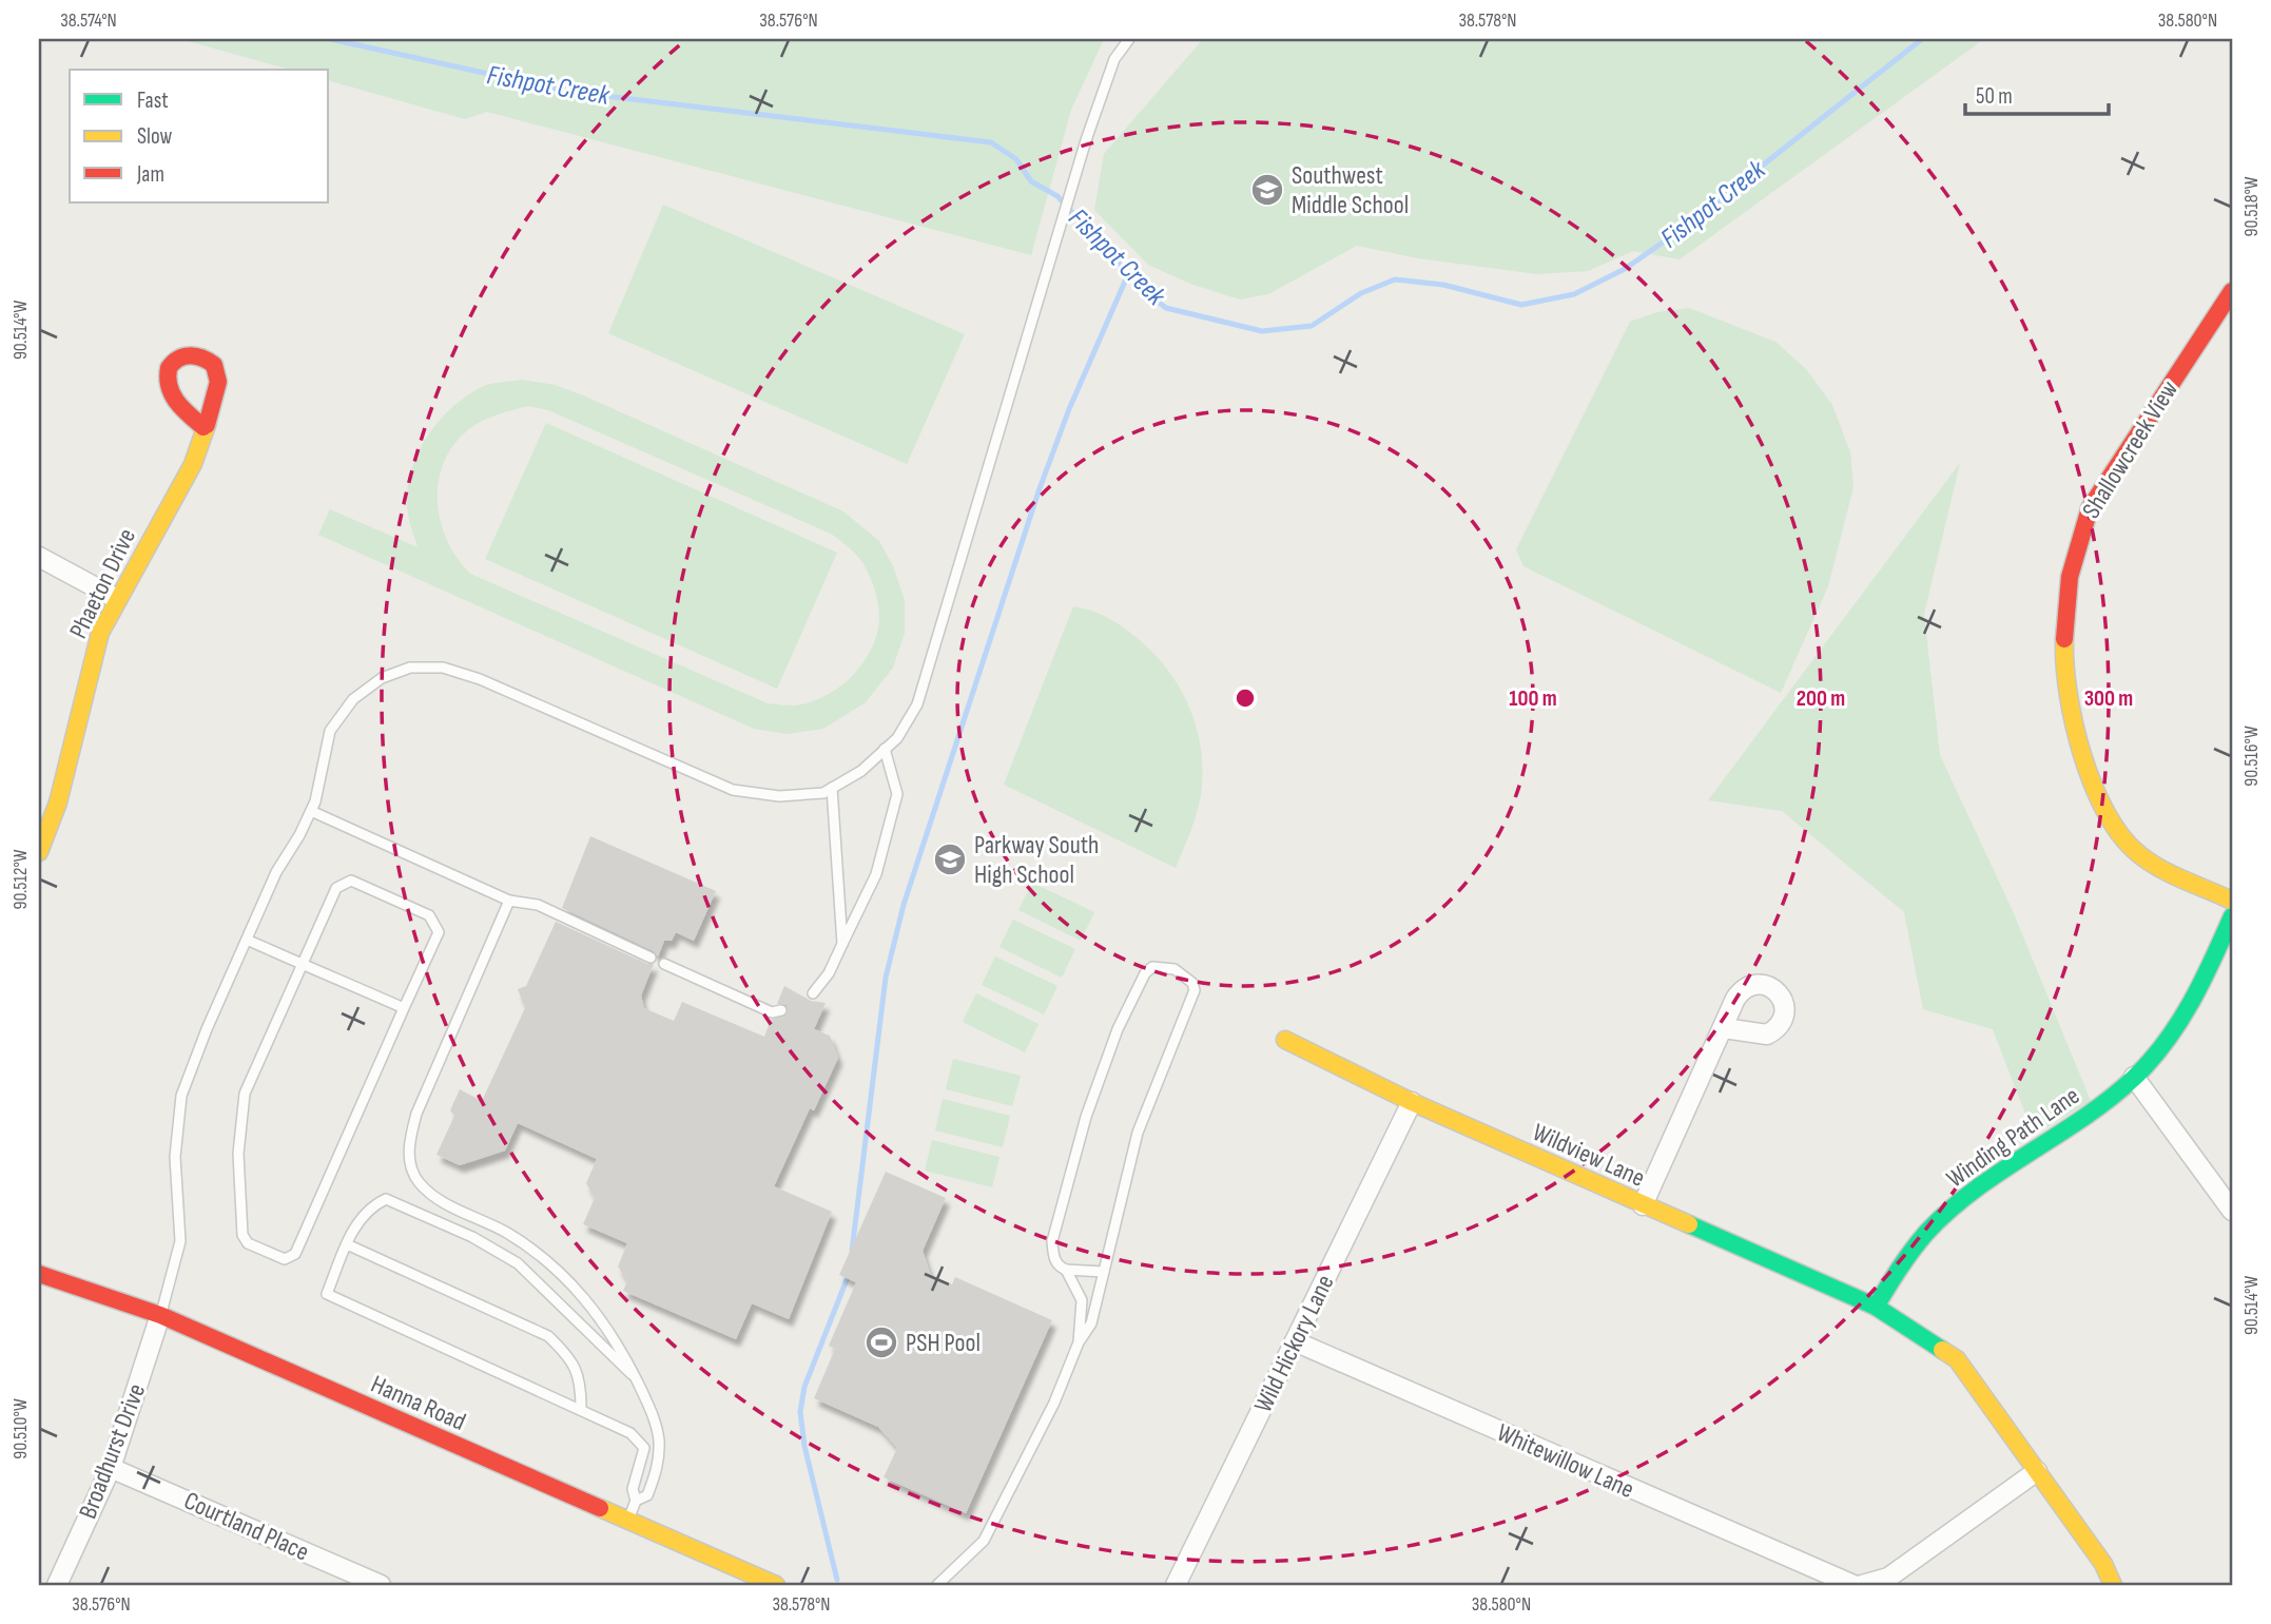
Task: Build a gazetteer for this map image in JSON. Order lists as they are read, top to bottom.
{
  "streets": {
    "street": [
      "Shallowcreek View",
      "Phaeton Drive",
      "Winding Path Lane",
      "Wildview Lane",
      "Wild Hickory Lane",
      "Hanna Road",
      "Broadhurst Drive",
      "Whitewillow Lane",
      "Courtland Place"
    ]
  },
  "crossings": [
    ["Winding Path Lane", "Wildview Lane"],
    ["Wildview Lane", "Wild Hickory Lane"],
    ["Wild Hickory Lane", "Whitewillow Lane"],
    ["Hanna Road", "Broadhurst Drive"],
    ["Broadhurst Drive", "Courtland Place"]
  ],
  "water": ["Fishpot Creek"],
  "places": {
    "school or university": ["Southwest Middle School", "Parkway South High School"],
    "sports": ["PSH Pool"]
  },
  "legend": ["Fast", "Slow", "Jam"],
  "scale_bar": "50 m",
  "coordinates": [
    "38.574°N",
    "38.576°N",
    "38.578°N",
    "38.580°N",
    "90.518°W",
    "90.514°W",
    "90.516°W",
    "90.512°W",
    "90.510°W"
  ],
  "rings": ["100 m", "200 m", "300 m"]
}
